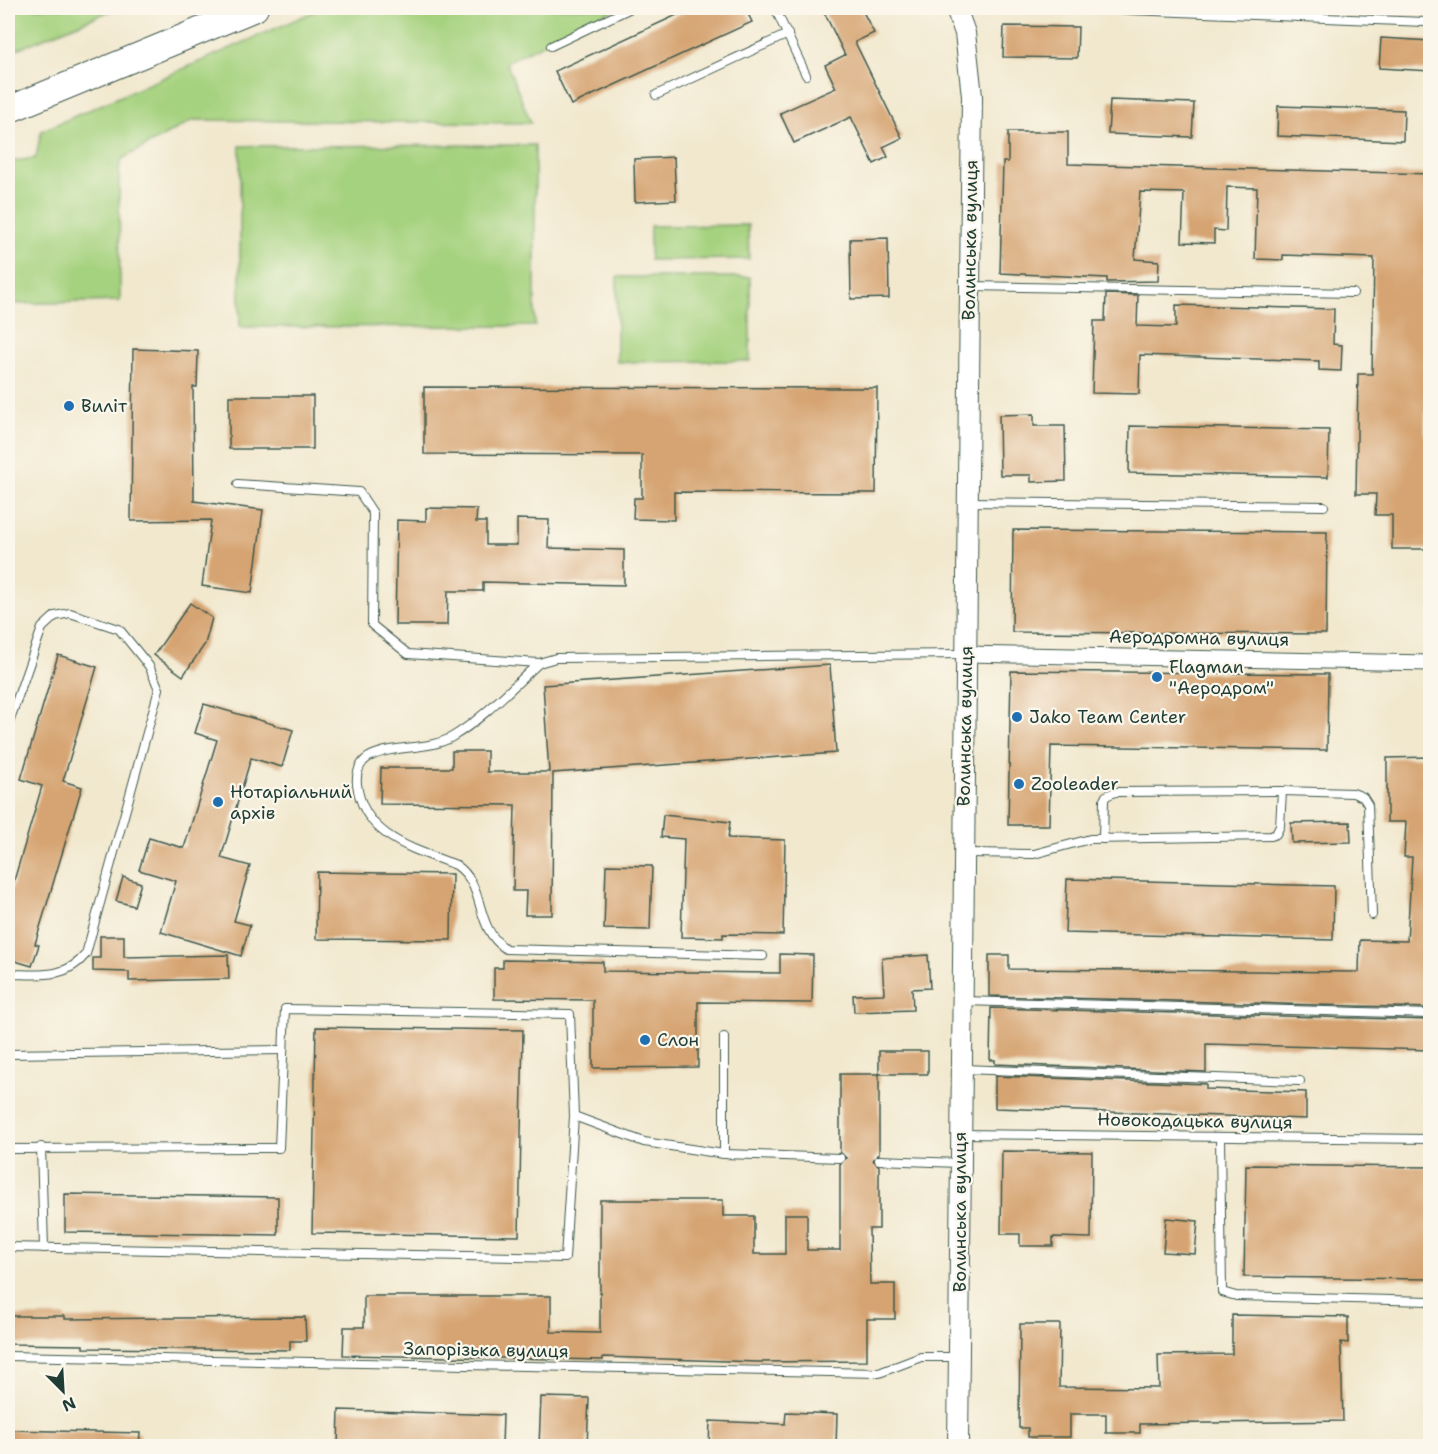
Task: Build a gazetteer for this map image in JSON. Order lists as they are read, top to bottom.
{
  "streets": {
    "street": ["Волинська вулиця", "Аеродромна вулиця"],
    "lane": ["Новокодацька вулиця", "Запорізька вулиця"]
  },
  "crossings": [
    ["Волинська вулиця", "Аеродромна вулиця"],
    ["Волинська вулиця", "Новокодацька вулиця"],
    ["Волинська вулиця", "Запорізька вулиця"]
  ],
  "places": [
    "Виліт",
    "Flagman \"Аеродром\"",
    "Jako Team Center",
    "Zooleader",
    "Нотаріальний архів",
    "Слон"
  ],
  "north": "bottom right"
}
